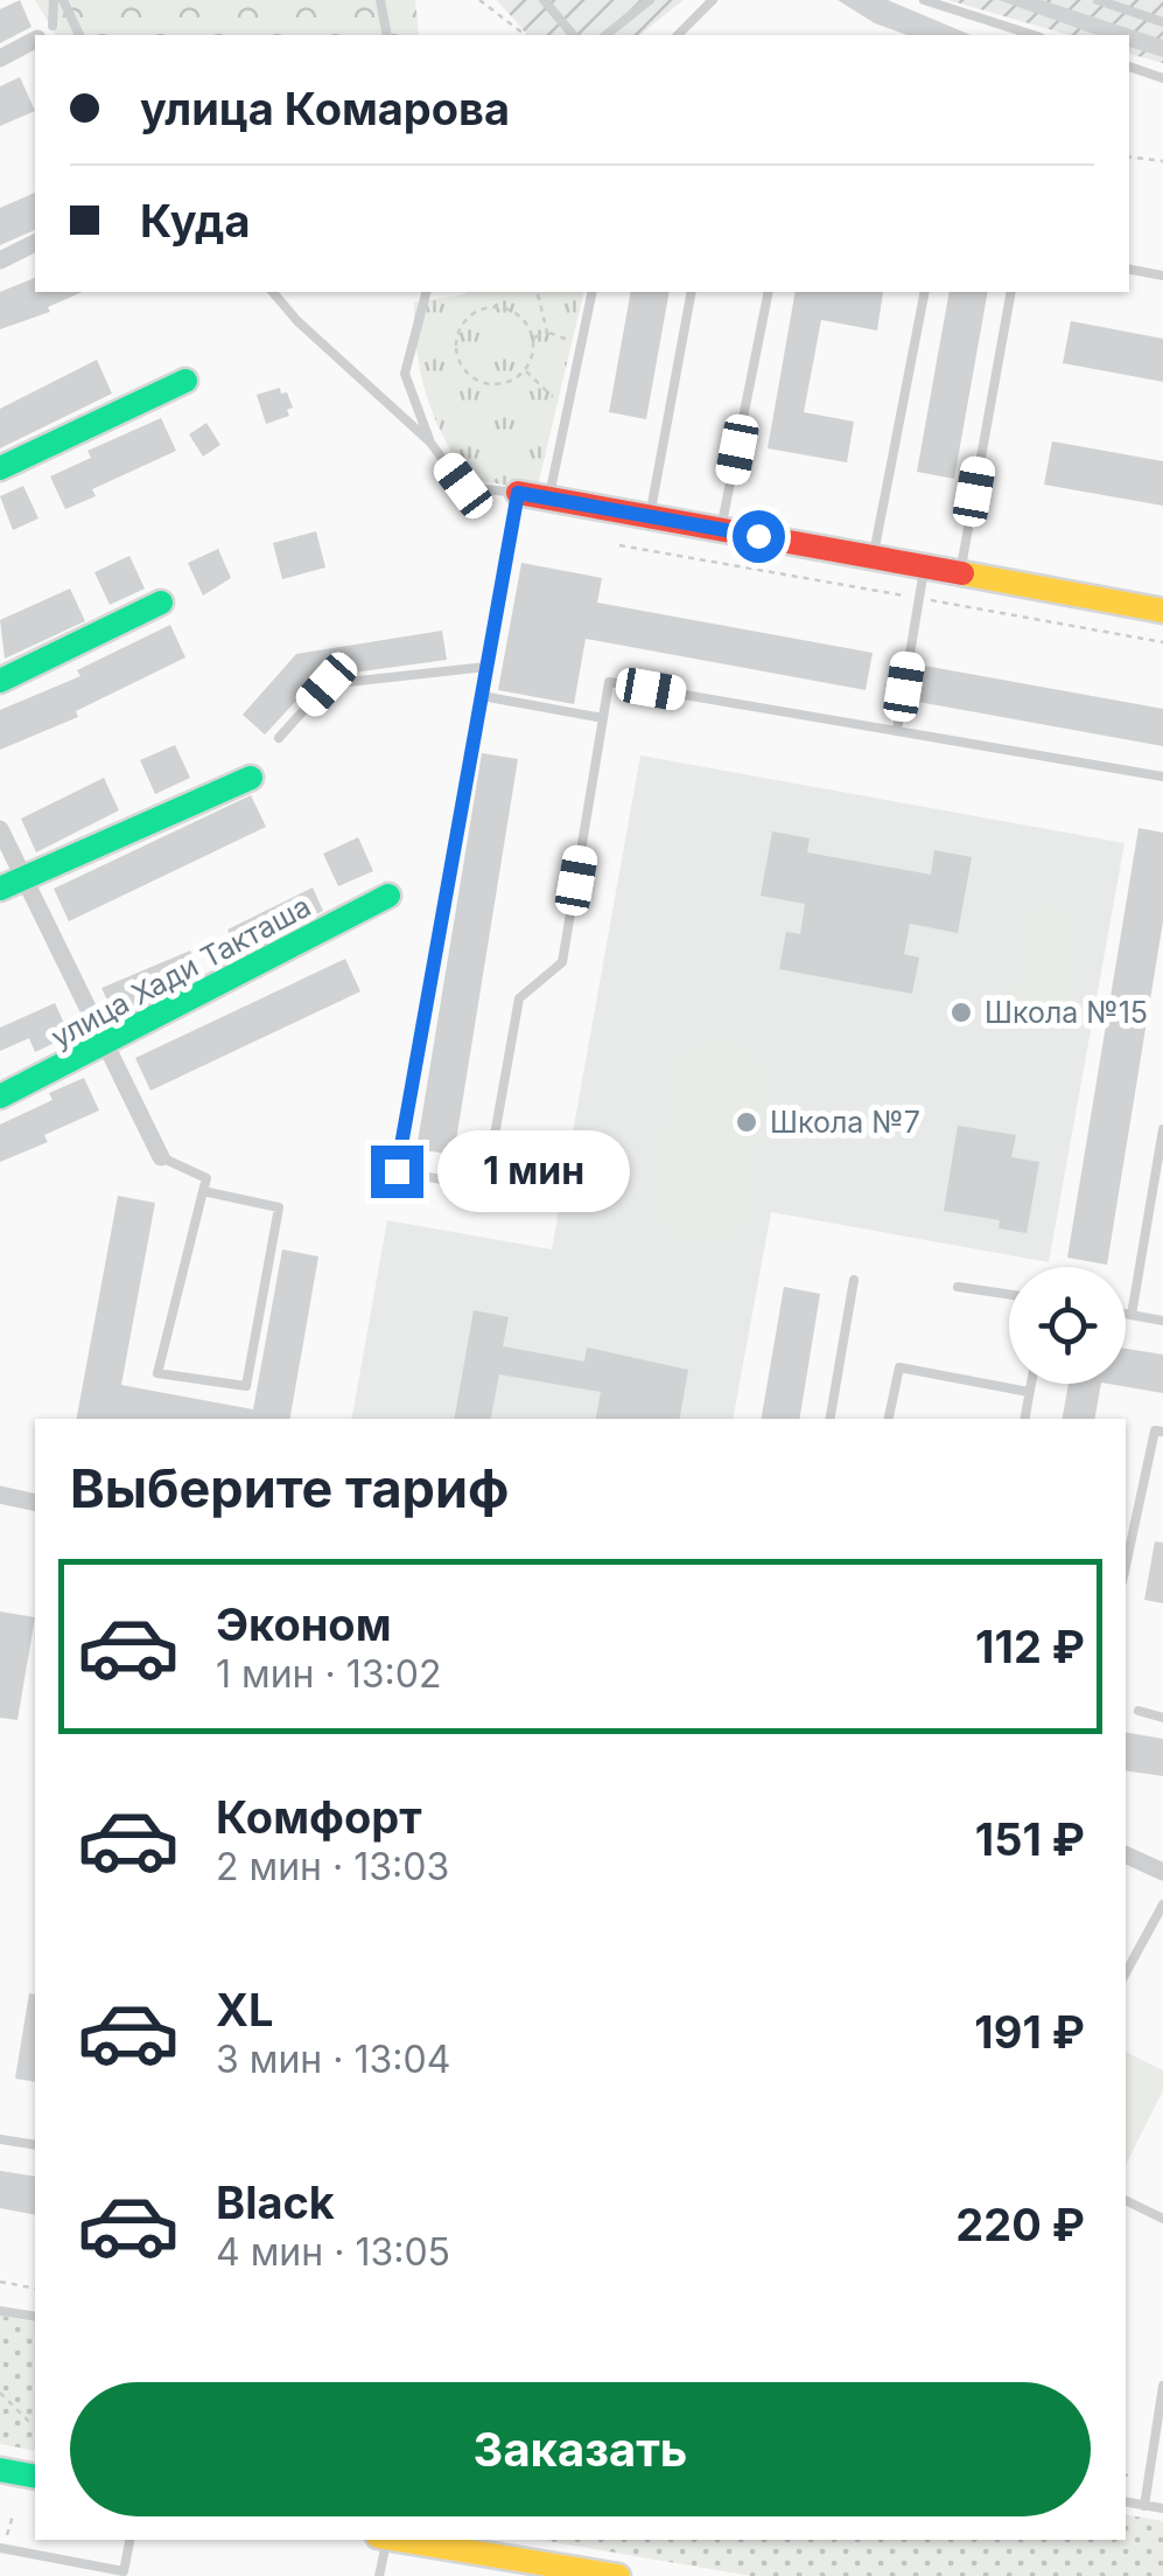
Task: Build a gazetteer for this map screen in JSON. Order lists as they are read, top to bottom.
{
  "streets": {
    "street": ["улица Хади Такташа"]
  },
  "places": ["Школа №15", "Школа №7"],
  "page": {
    "banner": ["улица Комарова", "Куда"],
    "bubble": "1 мин",
    "heading": "Выберите тариф",
    "list": [
      {
        "name": "Эконом",
        "note": "1 мин · 13:02",
        "value": "112 ₽"
      },
      {
        "name": "Комфорт",
        "note": "2 мин · 13:03",
        "value": "151 ₽"
      },
      {
        "name": "XL",
        "note": "3 мин · 13:04",
        "value": "191 ₽"
      },
      {
        "name": "Black",
        "note": "4 мин · 13:05",
        "value": "220 ₽"
      }
    ],
    "buttons": "Заказать"
  }
}
